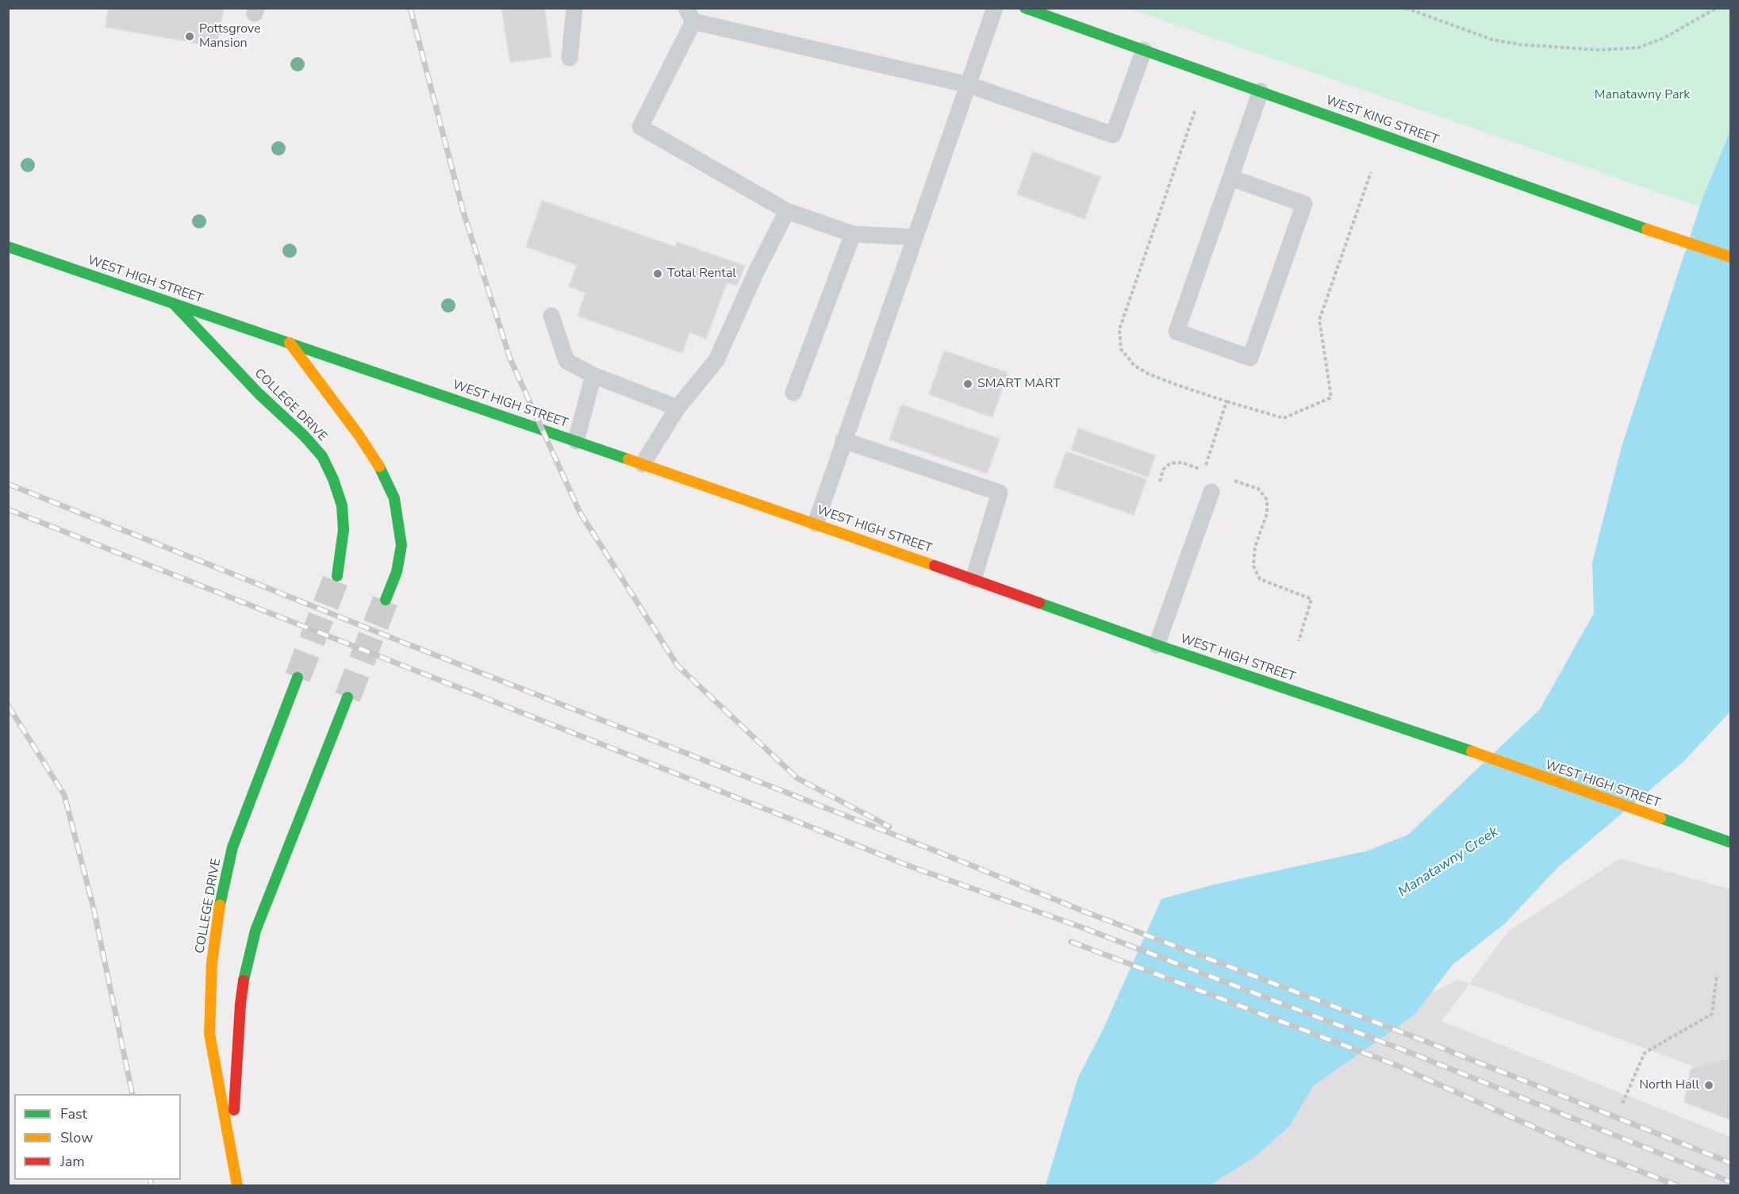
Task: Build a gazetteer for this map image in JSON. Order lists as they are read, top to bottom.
{
  "streets": {
    "main road": ["WEST KING STREET", "WEST HIGH STREET", "COLLEGE DRIVE"]
  },
  "crossings": [
    ["WEST HIGH STREET", "COLLEGE DRIVE"]
  ],
  "water": ["Manatawny Creek"],
  "parks": ["Manatawny Park"],
  "places": [
    "Pottsgrove Mansion",
    "Total Rental",
    "SMART MART",
    "North Hall"
  ],
  "legend": ["Fast", "Slow", "Jam"]
}
